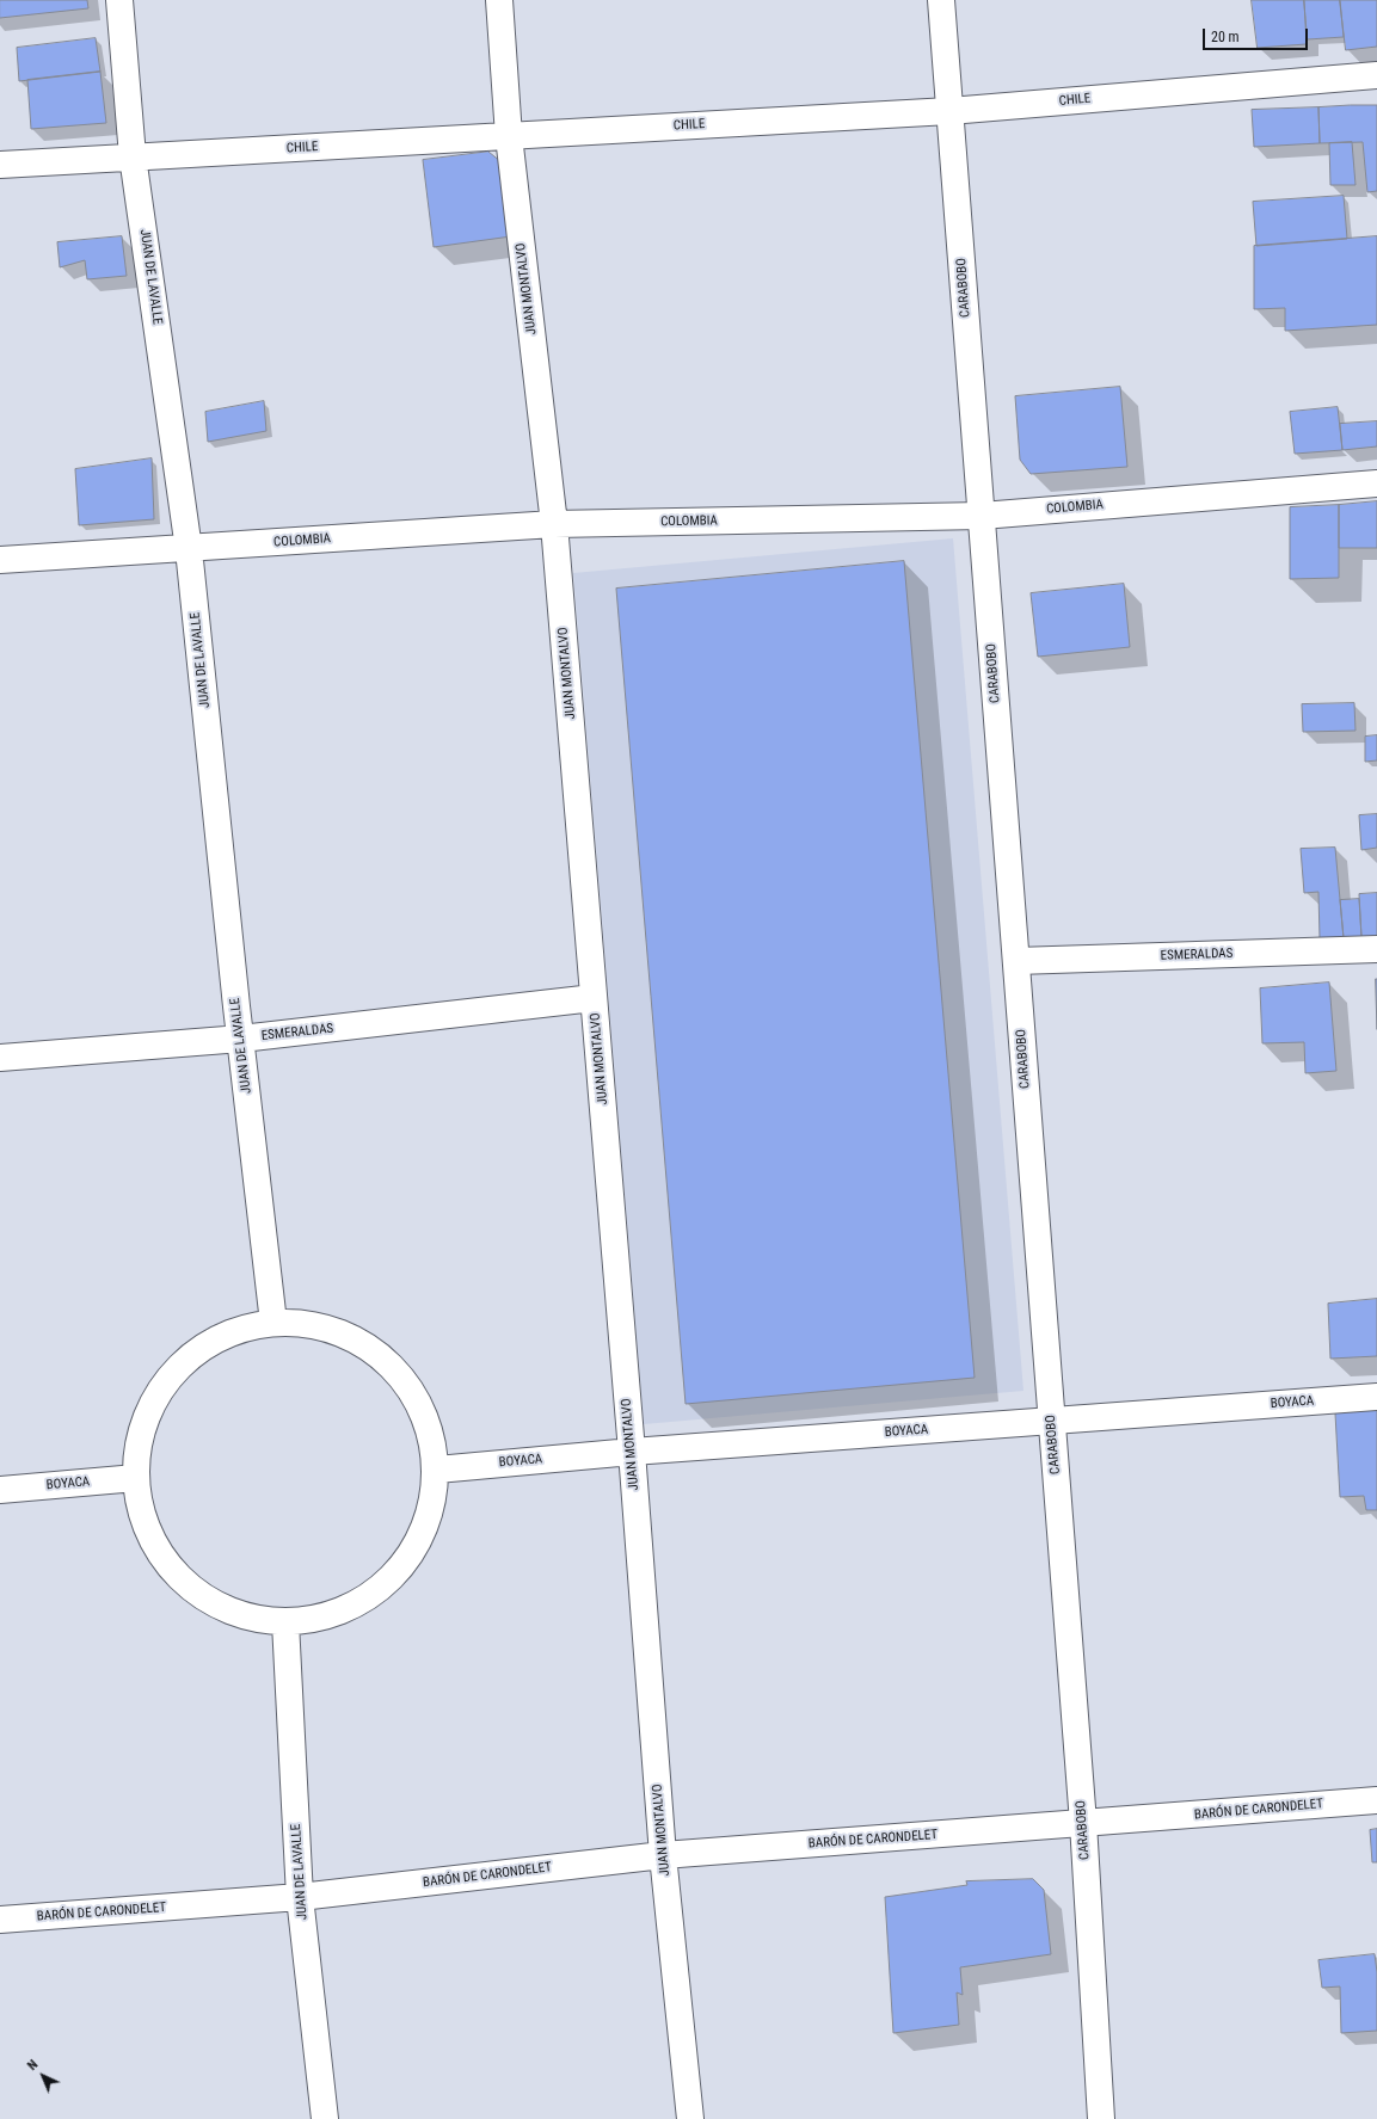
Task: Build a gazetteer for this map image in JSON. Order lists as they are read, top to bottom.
{
  "streets": {
    "street": [
      "CHILE",
      "JUAN DE LAVALLE",
      "CARABOBO",
      "JUAN MONTALVO",
      "COLOMBIA",
      "ESMERALDAS",
      "BOYACA",
      "BARÓN DE CARONDELET"
    ]
  },
  "crossings": [
    ["CHILE", "JUAN DE LAVALLE"],
    ["CHILE", "CARABOBO"],
    ["CHILE", "JUAN MONTALVO"],
    ["JUAN DE LAVALLE", "COLOMBIA"],
    ["JUAN DE LAVALLE", "ESMERALDAS"],
    ["JUAN DE LAVALLE", "BARÓN DE CARONDELET"],
    ["CARABOBO", "COLOMBIA"],
    ["CARABOBO", "ESMERALDAS"],
    ["CARABOBO", "BOYACA"],
    ["CARABOBO", "BARÓN DE CARONDELET"],
    ["JUAN MONTALVO", "COLOMBIA"],
    ["JUAN MONTALVO", "ESMERALDAS"],
    ["JUAN MONTALVO", "BOYACA"],
    ["JUAN MONTALVO", "BARÓN DE CARONDELET"]
  ],
  "scale_bar": "20 m",
  "north": "top left"
}
